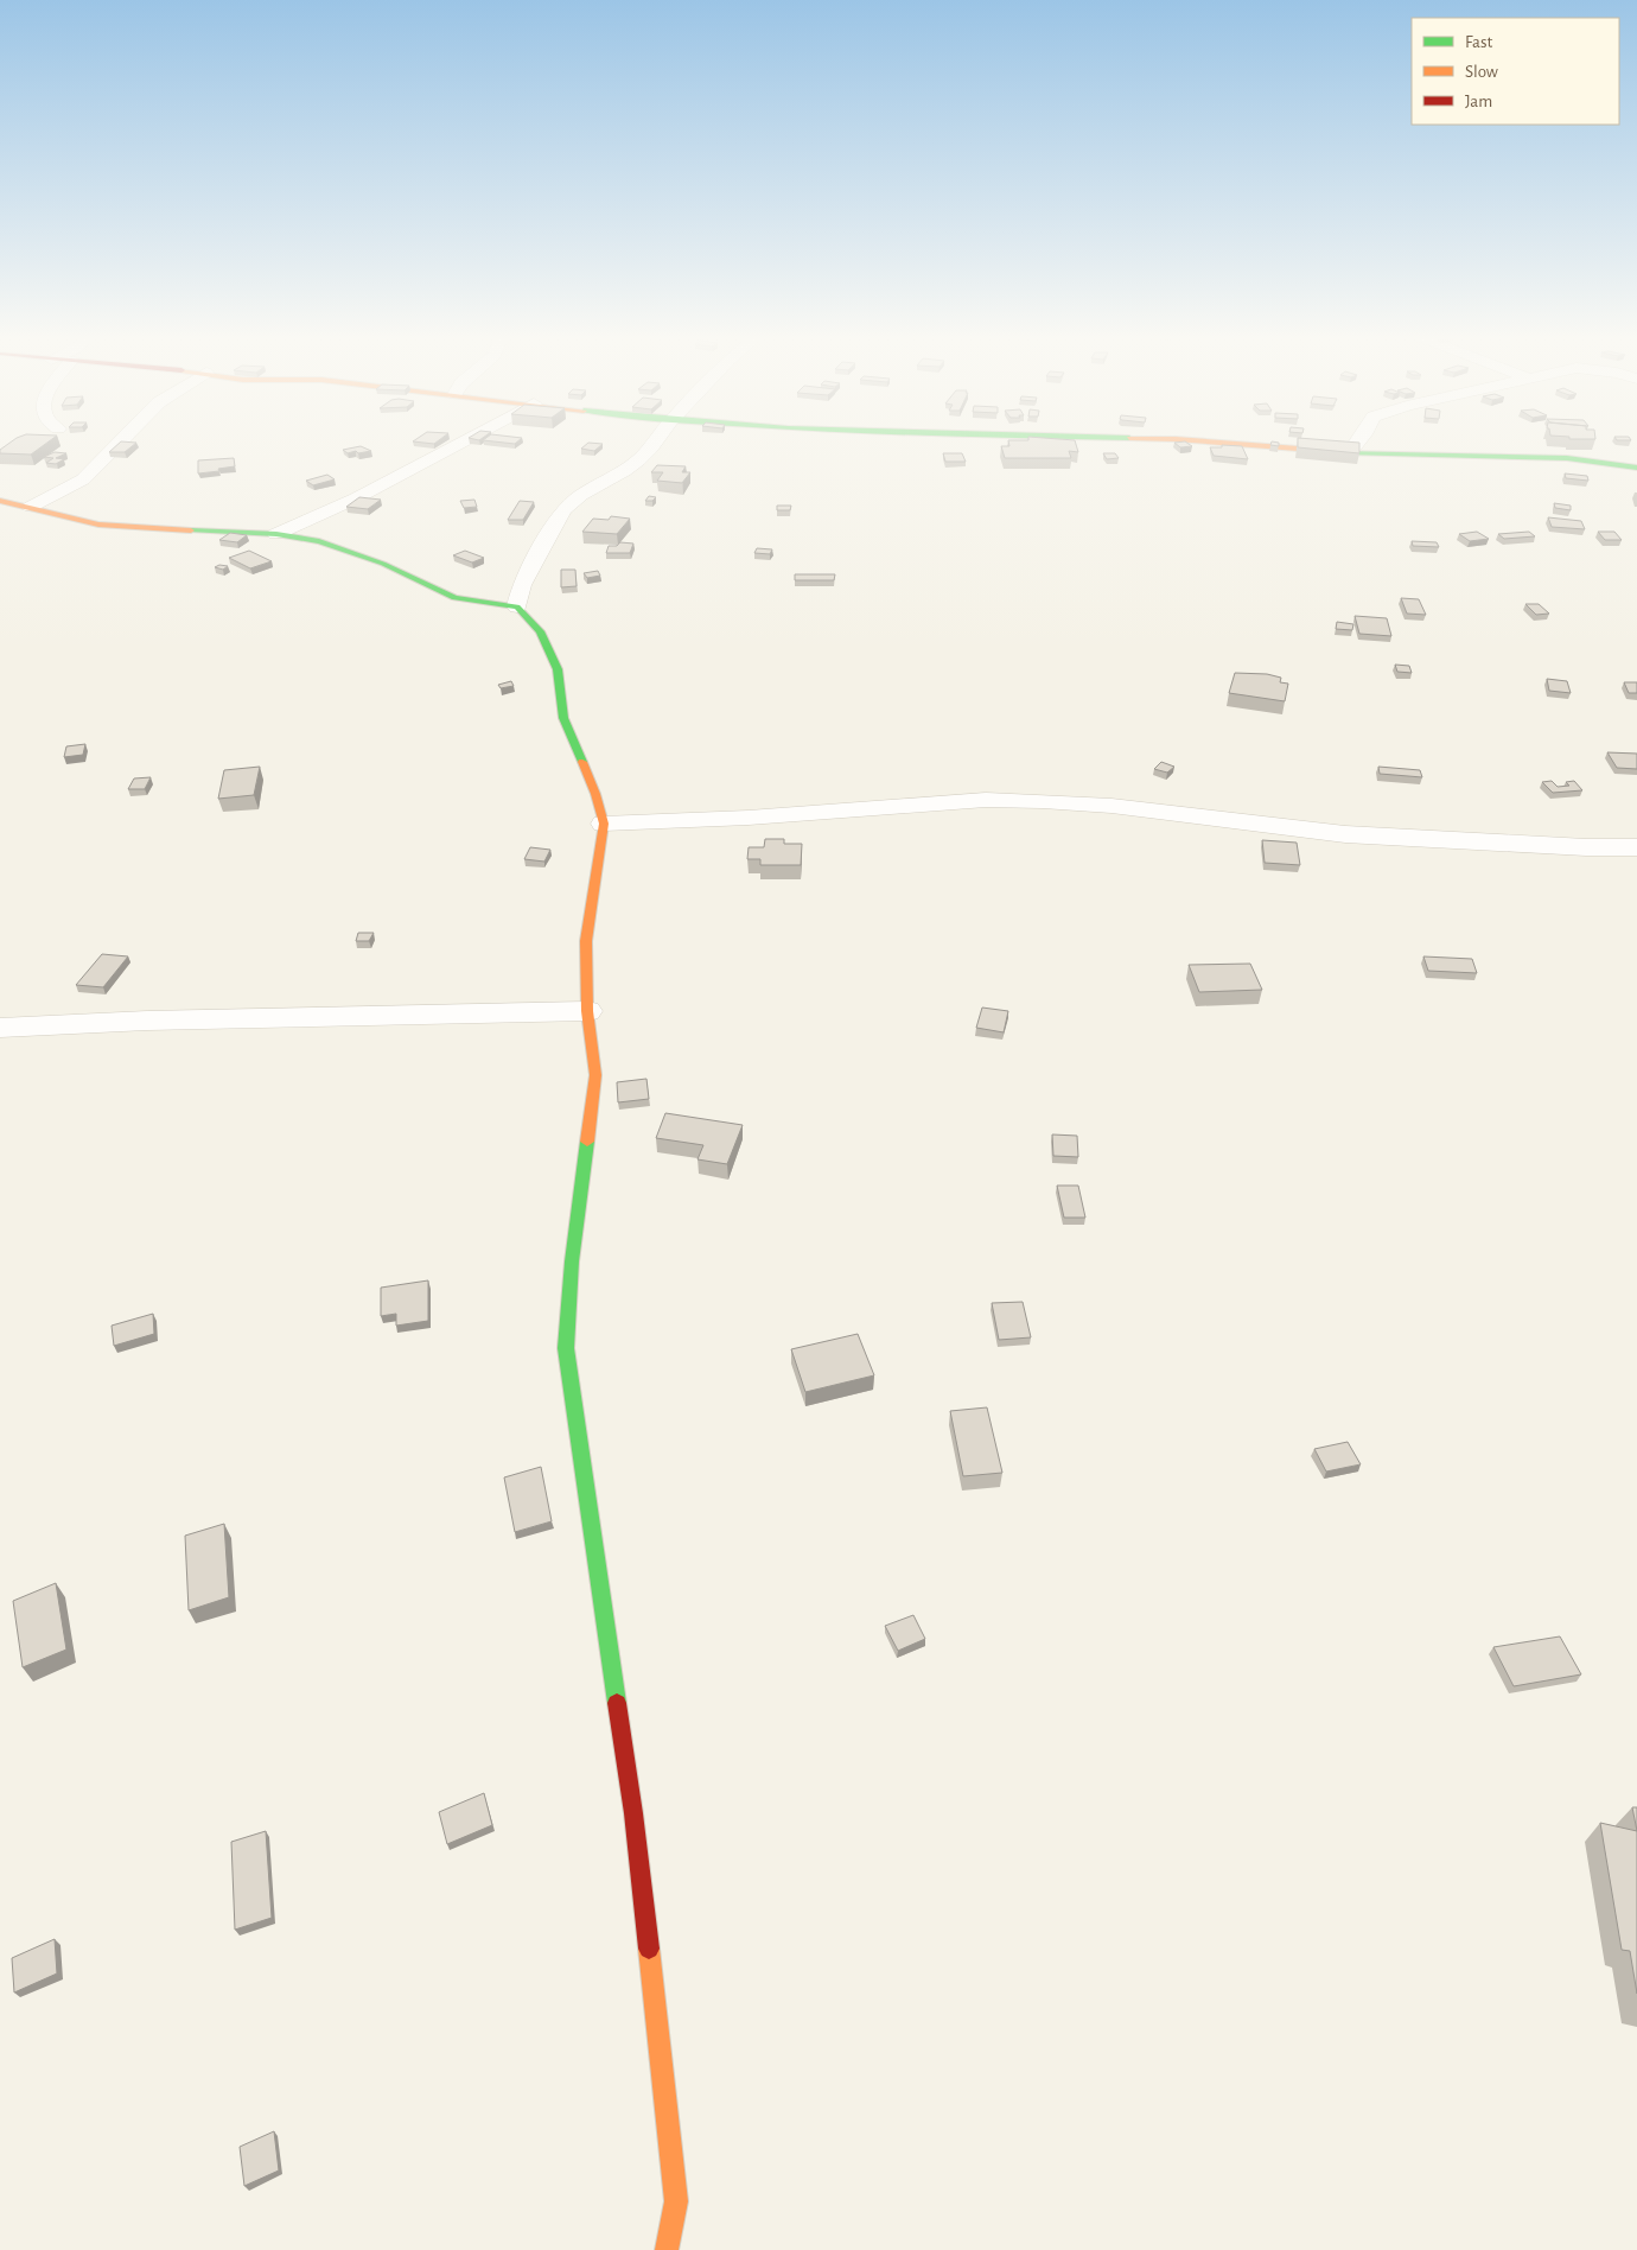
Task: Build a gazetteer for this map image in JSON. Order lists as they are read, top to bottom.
{
  "legend": ["Fast", "Slow", "Jam"]
}
